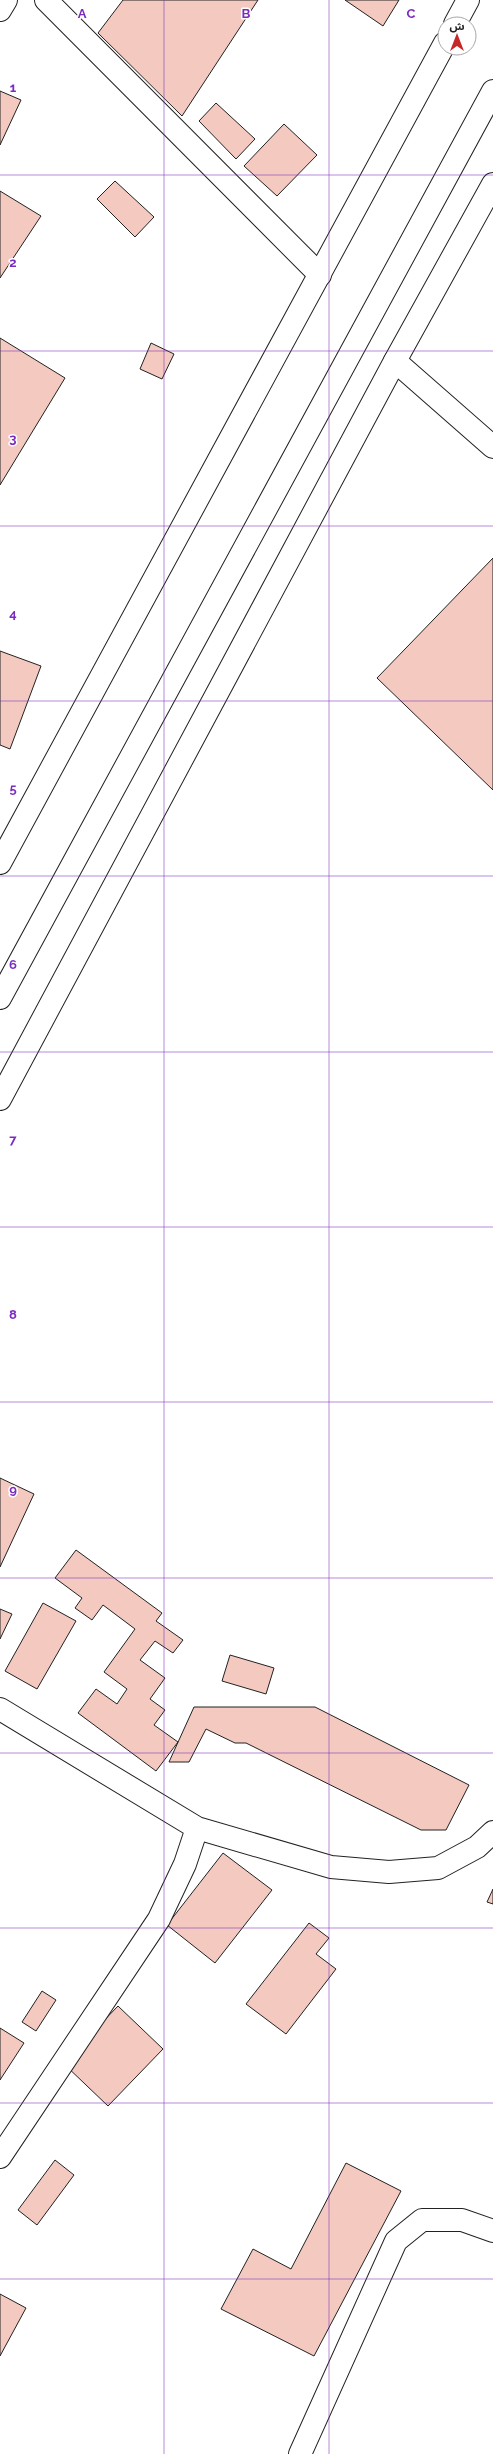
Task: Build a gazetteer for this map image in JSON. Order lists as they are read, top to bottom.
{
  "north": "top",
  "grid": {
    "columns": ["A", "B", "C"],
    "rows": [
      "1",
      "2",
      "3",
      "4",
      "5",
      "6",
      "7",
      "8",
      "9"
    ]
  }
}
